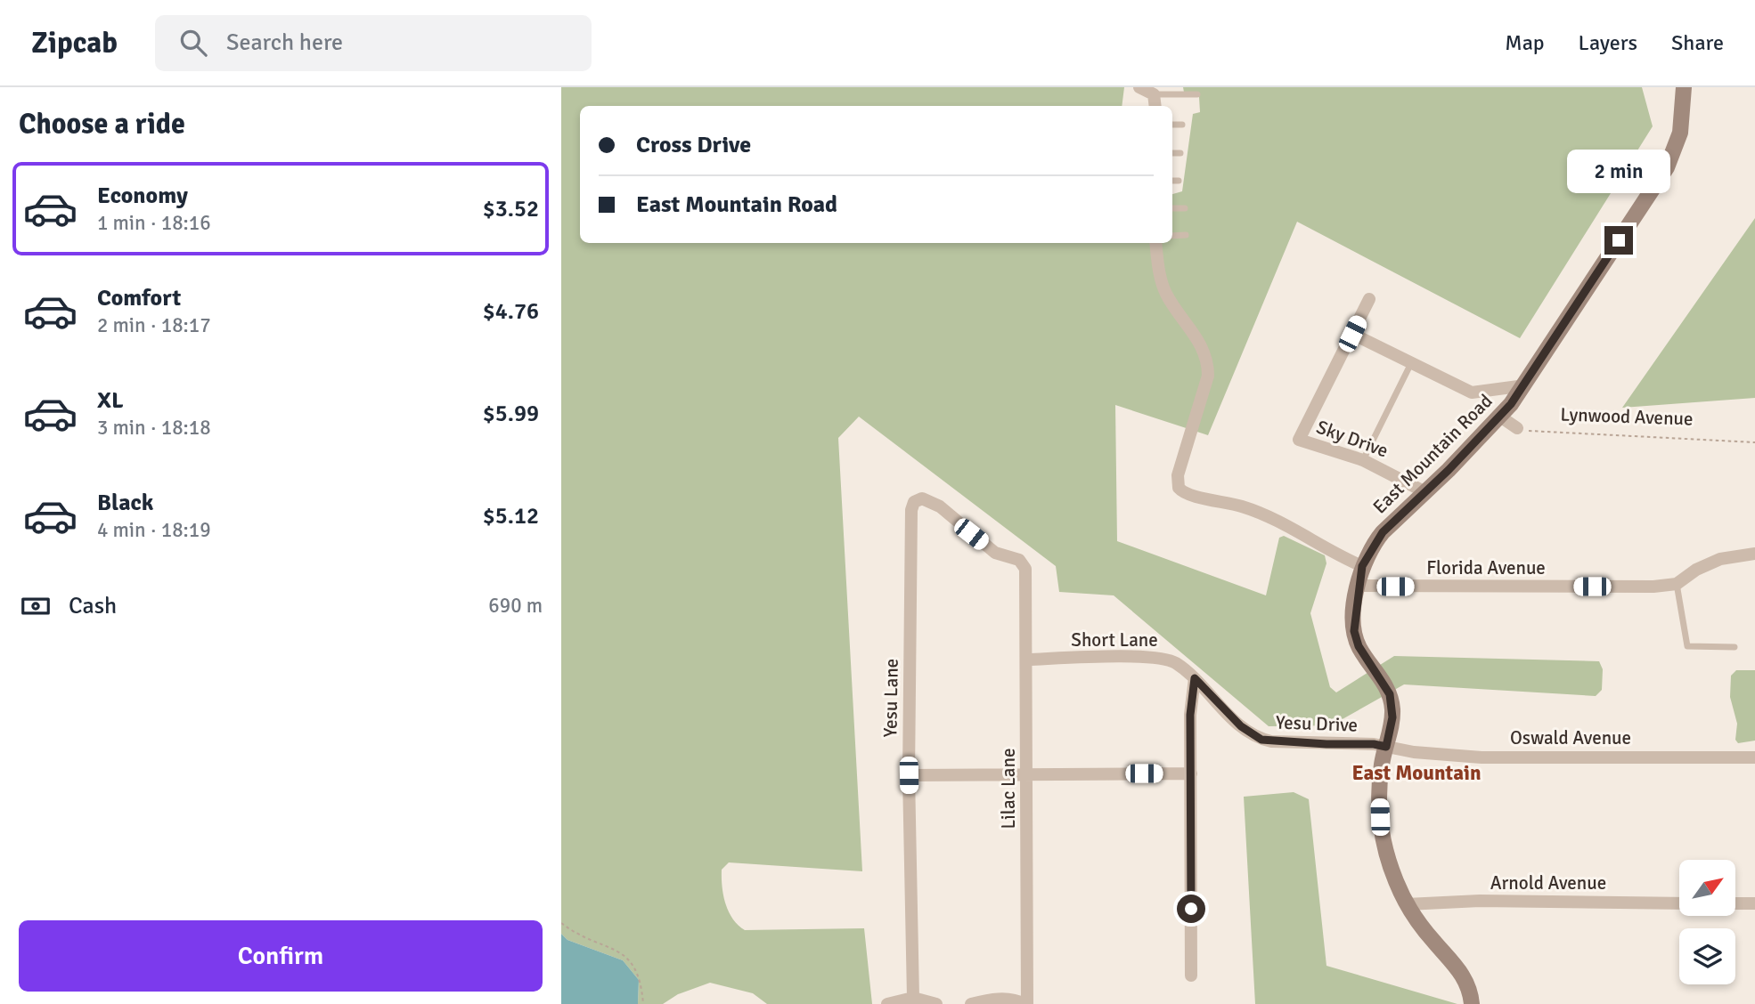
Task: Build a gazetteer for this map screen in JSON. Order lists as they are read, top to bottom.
{
  "streets": {
    "street": [
      "Sky Drive",
      "East Mountain Road",
      "Florida Avenue",
      "Short Lane",
      "Yesu Lane",
      "Yesu Drive",
      "Oswald Avenue",
      "Lilac Lane",
      "Arnold Avenue"
    ],
    "path": ["Lynwood Avenue"]
  },
  "crossings": [
    ["Sky Drive", "East Mountain Road"],
    ["East Mountain Road", "Florida Avenue"],
    ["East Mountain Road", "Yesu Drive"],
    ["East Mountain Road", "Oswald Avenue"],
    ["East Mountain Road", "Arnold Avenue"],
    ["Short Lane", "Yesu Drive"],
    ["Short Lane", "Lilac Lane"],
    ["Yesu Lane", "Lilac Lane"],
    ["Yesu Drive", "Oswald Avenue"]
  ],
  "districts": ["East Mountain"],
  "north": "top right",
  "page": {
    "header": "Zipcab",
    "search": "Search here",
    "nav": ["Map", "Layers", "Share"],
    "heading": "Choose a ride",
    "banner": ["Cross Drive", "East Mountain Road"],
    "bubble": "2 min",
    "list": [
      {
        "name": "Economy",
        "note": "1 min · 18:16",
        "value": "$3.52"
      },
      {
        "name": "Comfort",
        "note": "2 min · 18:17",
        "value": "$4.76"
      },
      {
        "name": "XL",
        "note": "3 min · 18:18",
        "value": "$5.99"
      },
      {
        "name": "Black",
        "note": "4 min · 18:19",
        "value": "$5.12"
      }
    ],
    "pay": ["Cash", "690 m"],
    "buttons": "Confirm"
  }
}
